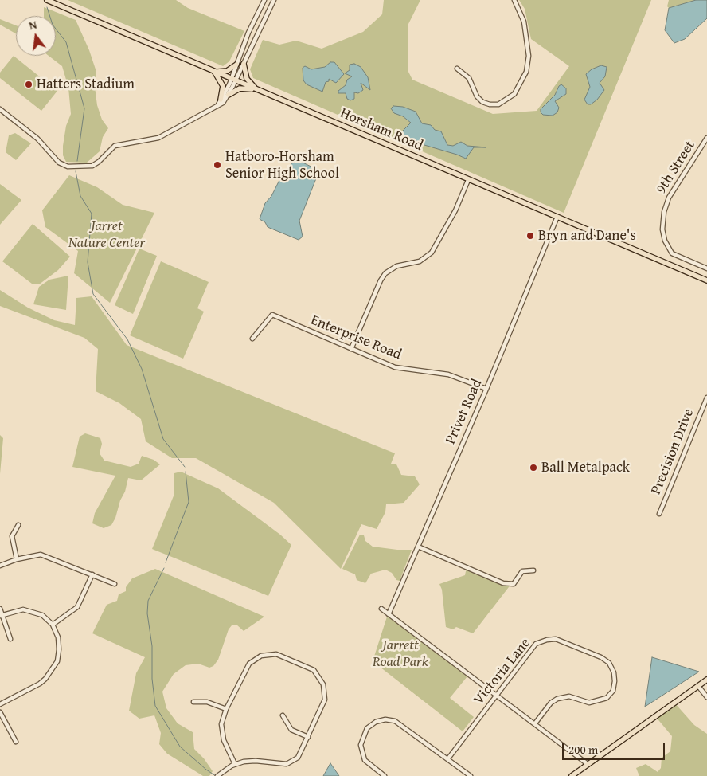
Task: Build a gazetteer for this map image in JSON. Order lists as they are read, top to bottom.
{
  "streets": {
    "main road": ["Horsham Road"],
    "street": [
      "9th Street",
      "Enterprise Road",
      "Privet Road",
      "Precision Drive",
      "Victoria Lane"
    ]
  },
  "crossings": [
    ["Horsham Road", "Privet Road"],
    ["Enterprise Road", "Privet Road"]
  ],
  "parks": ["Jarret Nature Center", "Jarrett Road Park"],
  "places": [
    "Hatters Stadium",
    "Hatboro-Horsham Senior High School",
    "Bryn and Dane's",
    "Ball Metalpack"
  ],
  "scale_bar": "200 m",
  "north": "top"
}
